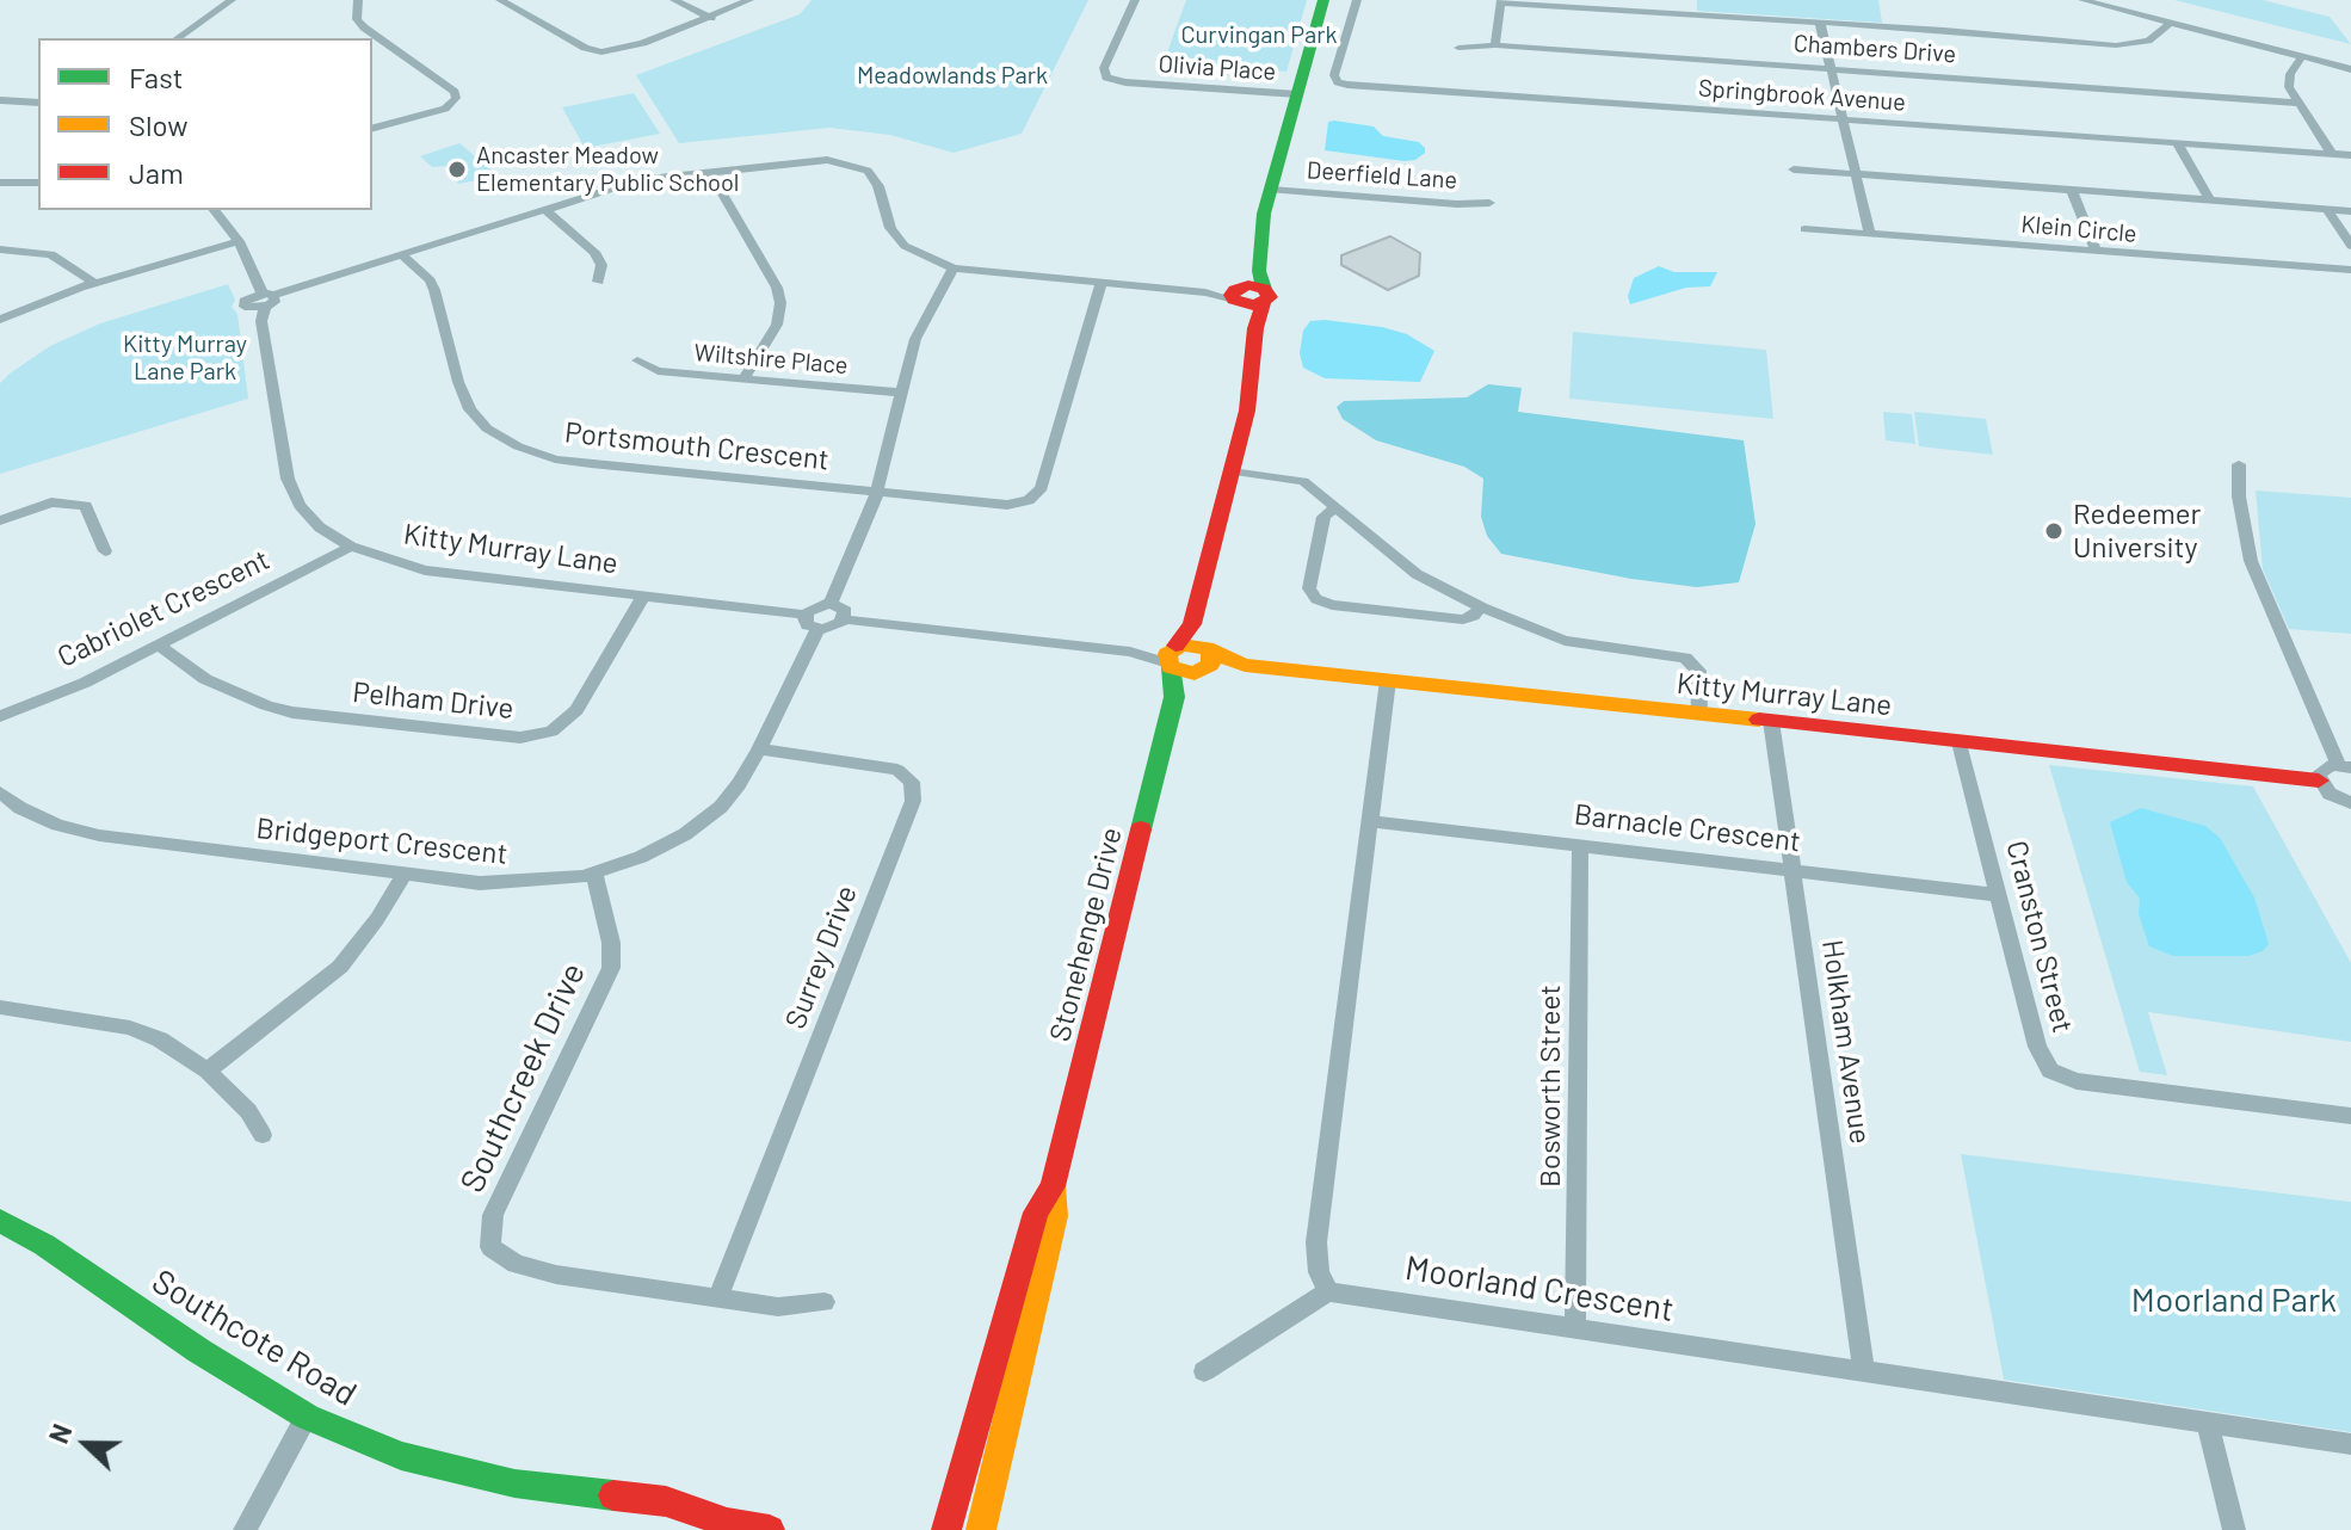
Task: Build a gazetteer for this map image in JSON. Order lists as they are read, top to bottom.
{
  "streets": {
    "street": [
      "Chambers Drive",
      "Olivia Place",
      "Springbrook Avenue",
      "Deerfield Lane",
      "Klein Circle",
      "Wiltshire Place",
      "Portsmouth Crescent",
      "Kitty Murray Lane",
      "Cabriolet Crescent",
      "Pelham Drive",
      "Barnacle Crescent",
      "Bridgeport Crescent",
      "Stonehenge Drive",
      "Cranston Street",
      "Surrey Drive",
      "Holkham Avenue",
      "Southcreek Drive",
      "Bosworth Street",
      "Moorland Crescent",
      "Southcote Road"
    ]
  },
  "crossings": [
    ["Kitty Murray Lane", "Cabriolet Crescent"],
    ["Kitty Murray Lane", "Pelham Drive"],
    ["Kitty Murray Lane", "Bridgeport Crescent"],
    ["Kitty Murray Lane", "Stonehenge Drive"],
    ["Kitty Murray Lane", "Cranston Street"],
    ["Kitty Murray Lane", "Holkham Avenue"],
    ["Cabriolet Crescent", "Pelham Drive"],
    ["Barnacle Crescent", "Cranston Street"],
    ["Barnacle Crescent", "Holkham Avenue"],
    ["Barnacle Crescent", "Bosworth Street"],
    ["Bridgeport Crescent", "Surrey Drive"],
    ["Bridgeport Crescent", "Southcreek Drive"],
    ["Surrey Drive", "Southcreek Drive"],
    ["Holkham Avenue", "Moorland Crescent"],
    ["Bosworth Street", "Moorland Crescent"]
  ],
  "parks": [
    "Curvingan Park",
    "Meadowlands Park",
    "Kitty Murray Lane Park",
    "Moorland Park"
  ],
  "places": ["Ancaster Meadow Elementary Public School", "Redeemer University"],
  "legend": ["Fast", "Slow", "Jam"],
  "north": "left"
}
